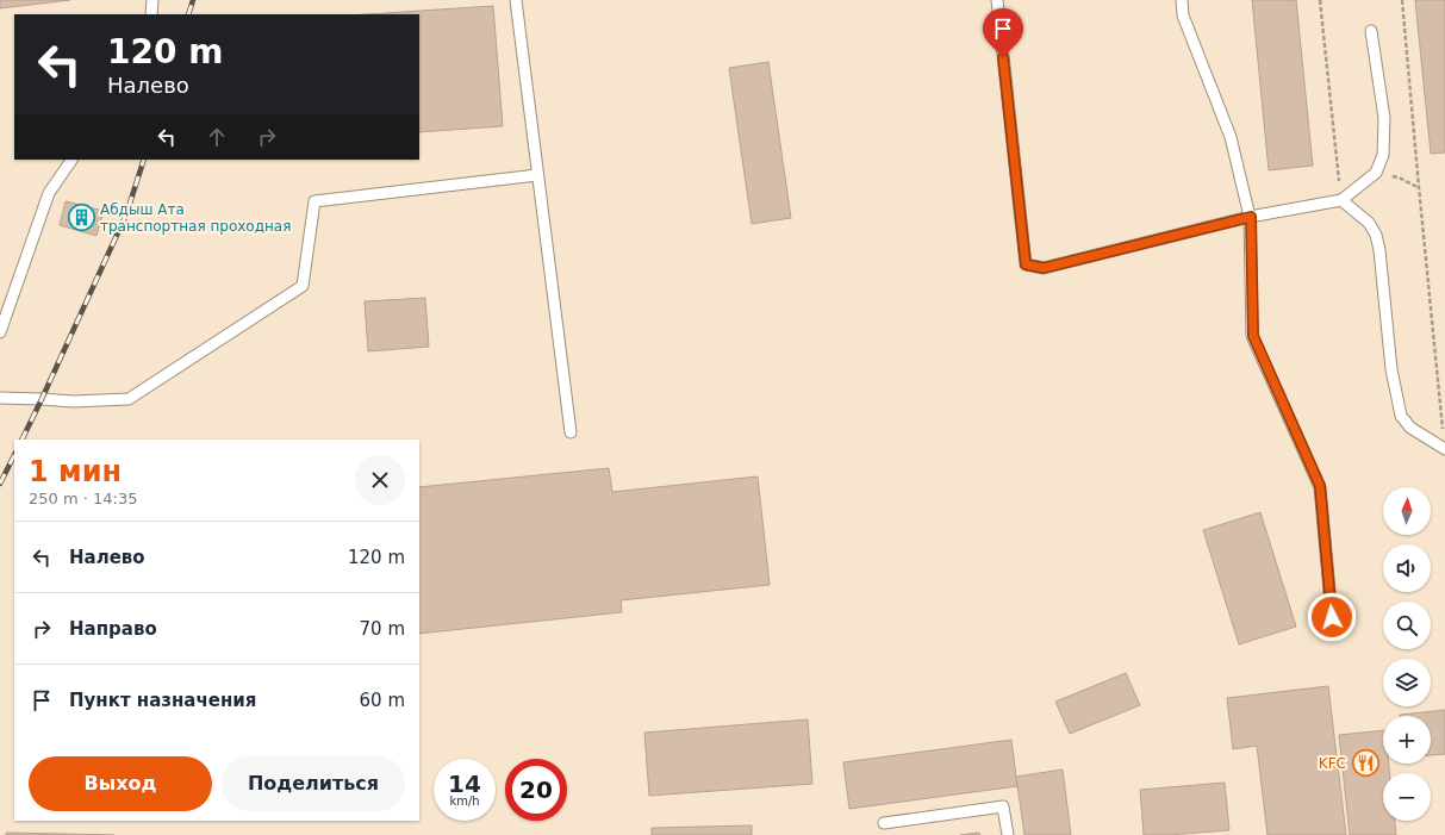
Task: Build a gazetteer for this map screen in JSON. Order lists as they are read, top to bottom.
{
  "places": {
    "building": ["Абдыш Ата транспортная проходная"],
    "restaurant": ["KFC"]
  },
  "north": "top",
  "page": {
    "turn": ["120 m", "Налево"],
    "heading": ["1 мин", "250 m · 14:35"],
    "map_buttons": ["+", "−"],
    "list": [
      {
        "name": "Налево",
        "value": "120 m"
      },
      {
        "name": "Направо",
        "value": "70 m"
      },
      {
        "name": "Пункт назначения",
        "value": "60 m"
      }
    ],
    "buttons": ["Выход", "Поделиться"],
    "speed": "14 km/h",
    "limit": "20"
  }
}
